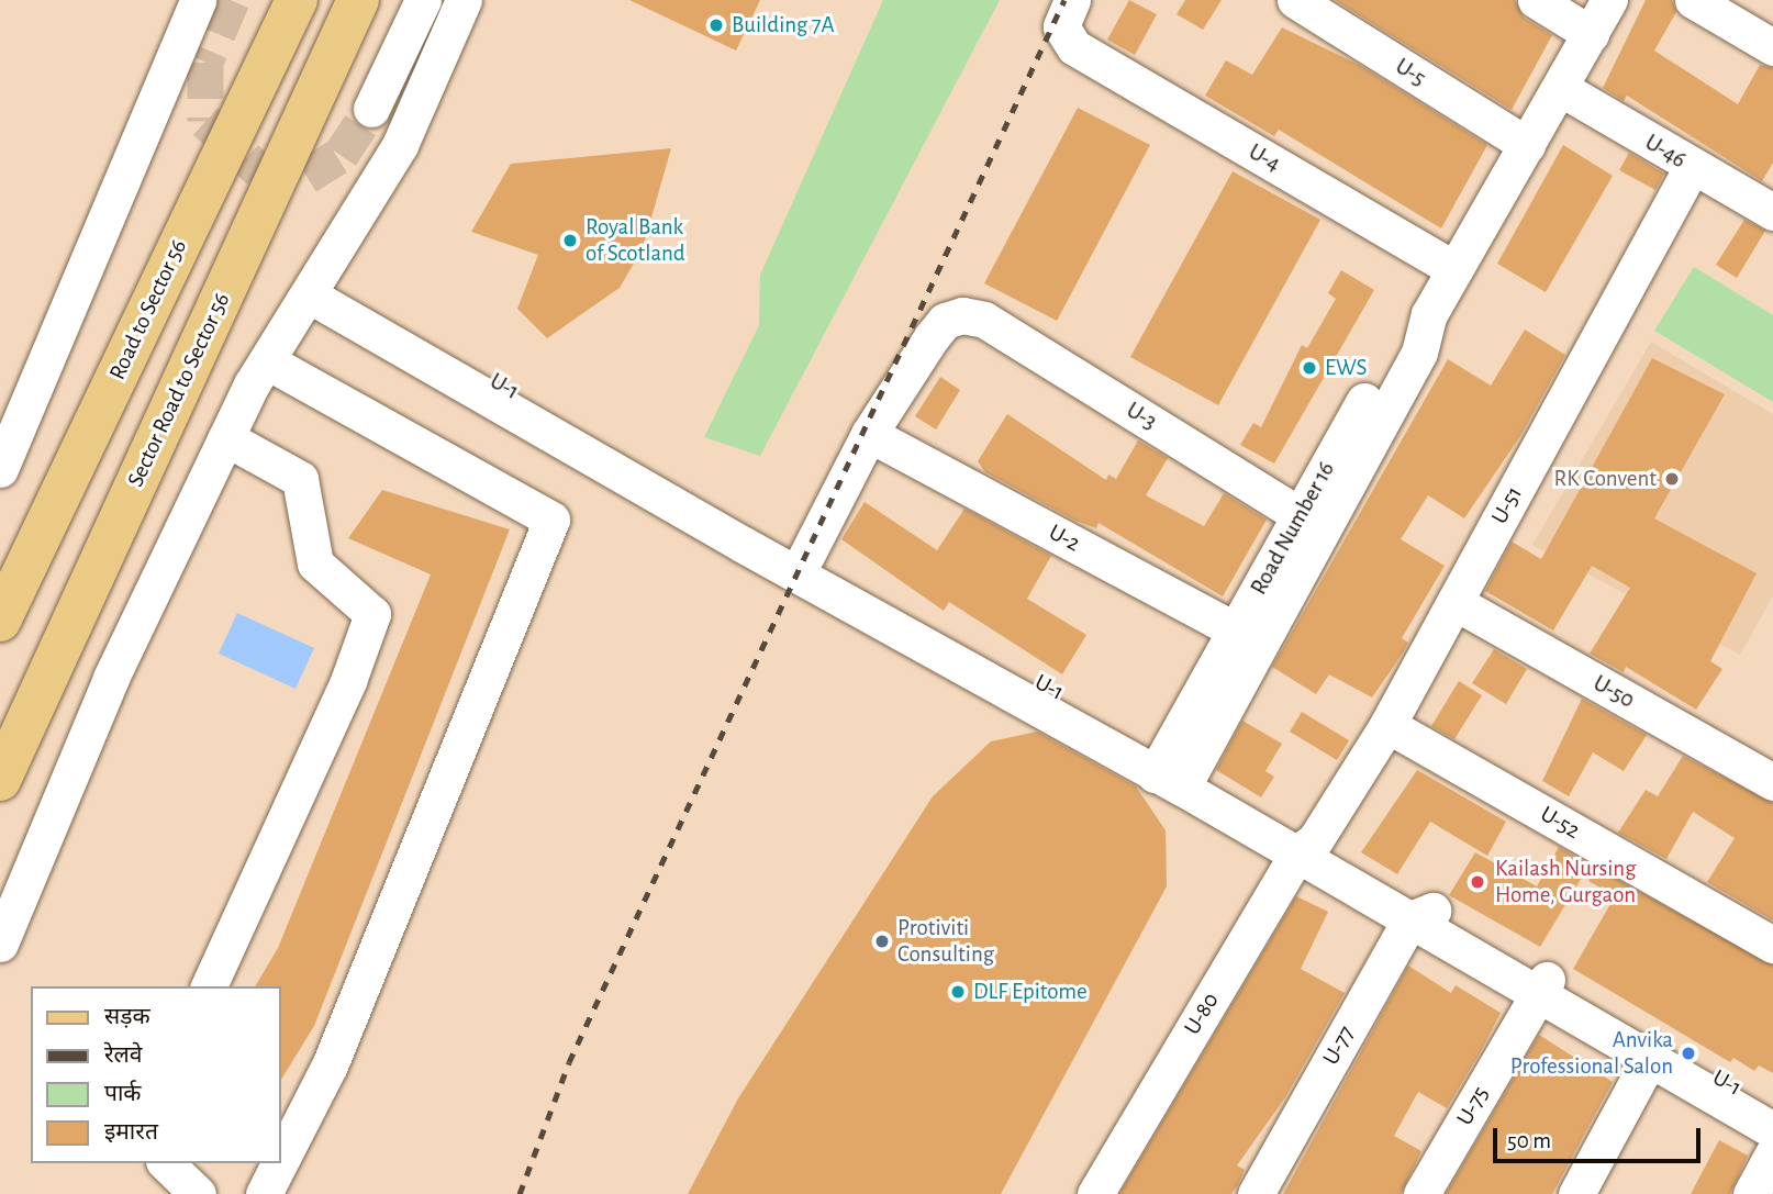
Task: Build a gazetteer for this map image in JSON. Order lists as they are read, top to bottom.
{
  "streets": {
    "main road": ["Road to Sector 56", "Sector Road to Sector 56"],
    "street": [
      "U-5",
      "U-46",
      "U-4",
      "U-1",
      "U-3",
      "U-51",
      "Road Number 16",
      "U-2",
      "U-50",
      "U-52",
      "U-80",
      "U-77",
      "U-75"
    ]
  },
  "crossings": [
    ["U-5", "Road Number 16"],
    ["U-46", "U-51"],
    ["U-46", "Road Number 16"],
    ["U-4", "Road Number 16"],
    ["U-1", "U-51"],
    ["U-1", "Road Number 16"],
    ["U-1", "U-80"],
    ["U-1", "U-77"],
    ["U-1", "U-75"],
    ["U-3", "Road Number 16"],
    ["U-3", "U-2"],
    ["U-51", "U-50"],
    ["U-51", "U-52"],
    ["U-51", "U-80"],
    ["Road Number 16", "U-2"]
  ],
  "places": [
    "Building 7A",
    "Royal Bank of Scotland",
    "EWS",
    "RK Convent",
    "Kailash Nursing Home, Gurgaon",
    "Protiviti Consulting",
    "DLF Epitome",
    "Anvika Professional Salon"
  ],
  "legend": [
    "सड़क",
    "रेलवे",
    "पार्क",
    "इमारत"
  ],
  "scale_bar": "50 m"
}
